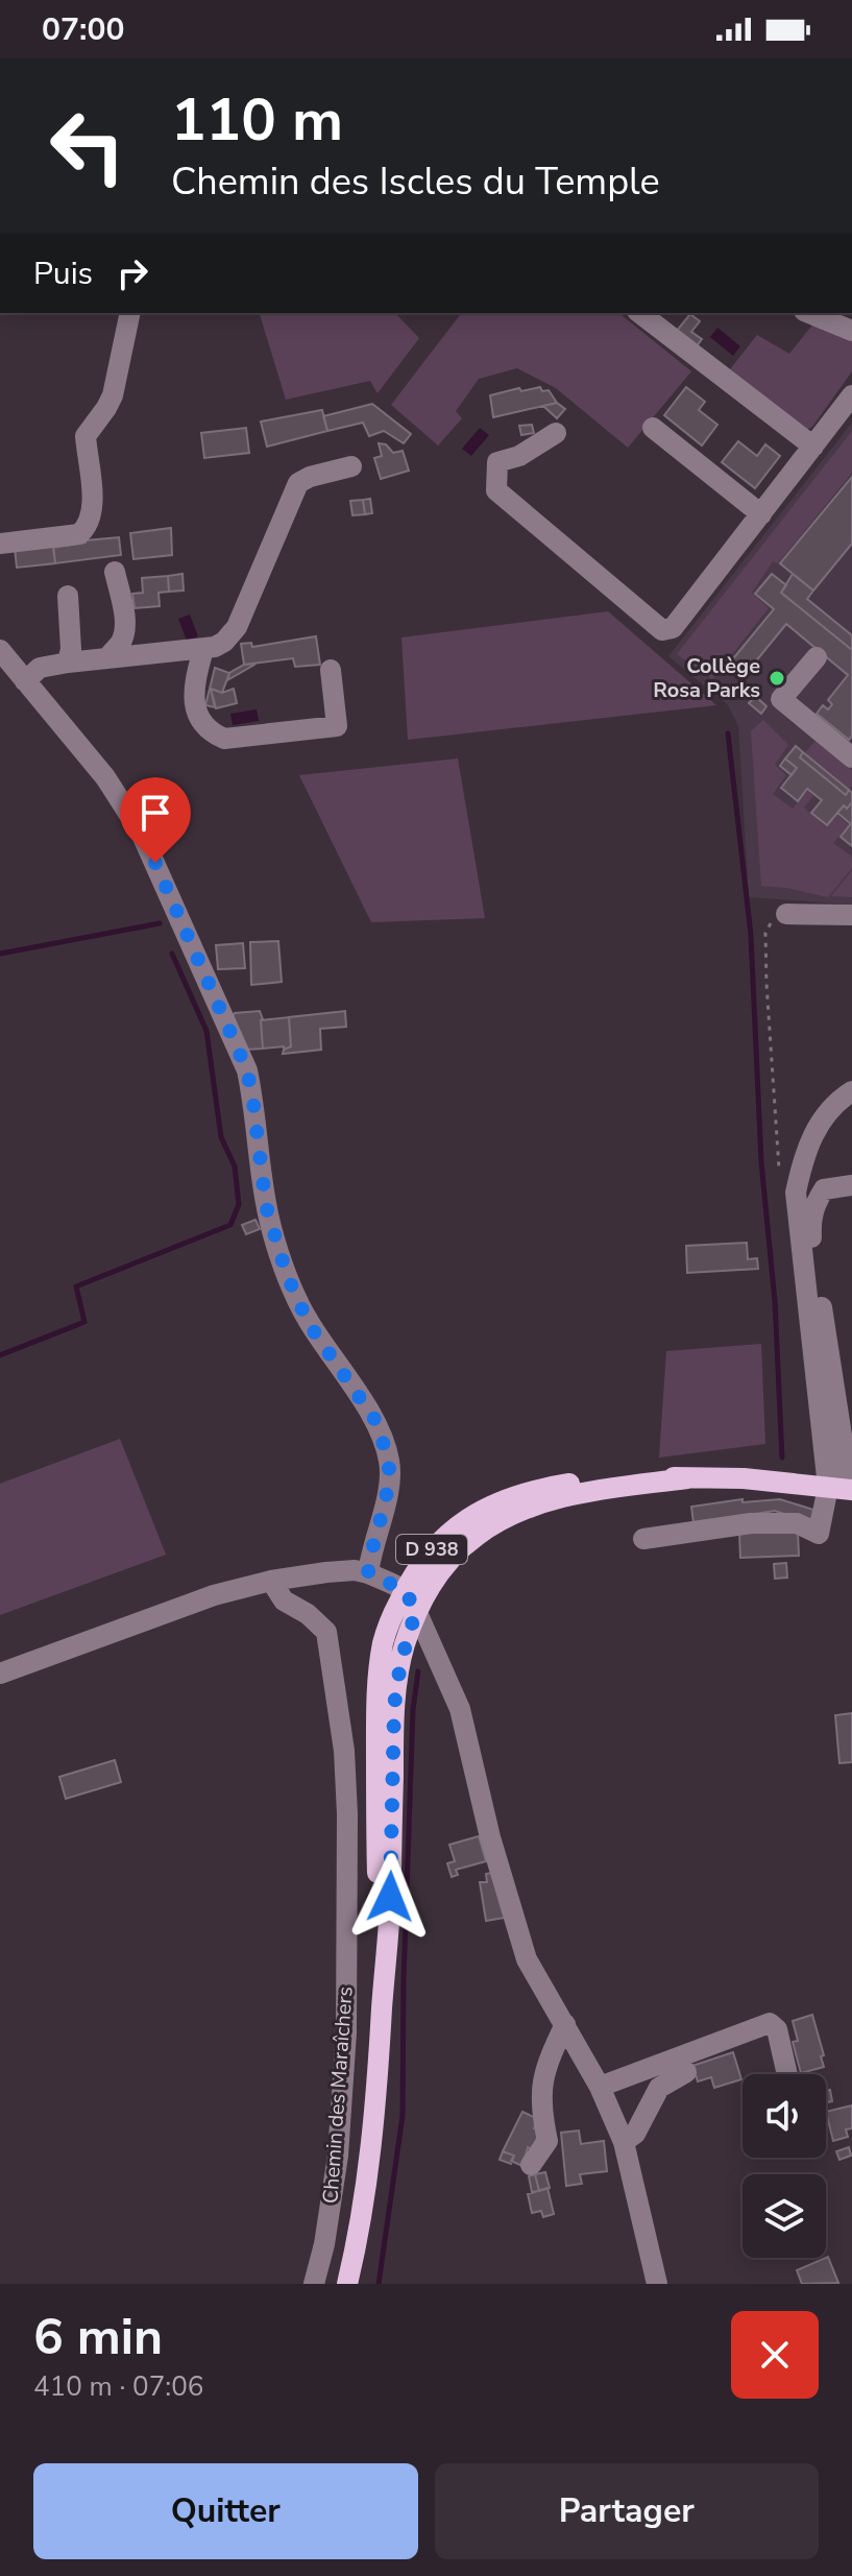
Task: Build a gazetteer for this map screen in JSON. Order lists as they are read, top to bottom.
{
  "streets": {
    "main road": ["D 938"],
    "street": ["Chemin des Maraîchers"]
  },
  "places": ["Collège Rosa Parks"],
  "page": {
    "status": "07:00",
    "turn": ["110 m", "Chemin des Iscles du Temple"],
    "then": "Puis",
    "heading": ["6 min", "410 m · 07:06"],
    "buttons": ["Quitter", "Partager"]
  }
}
